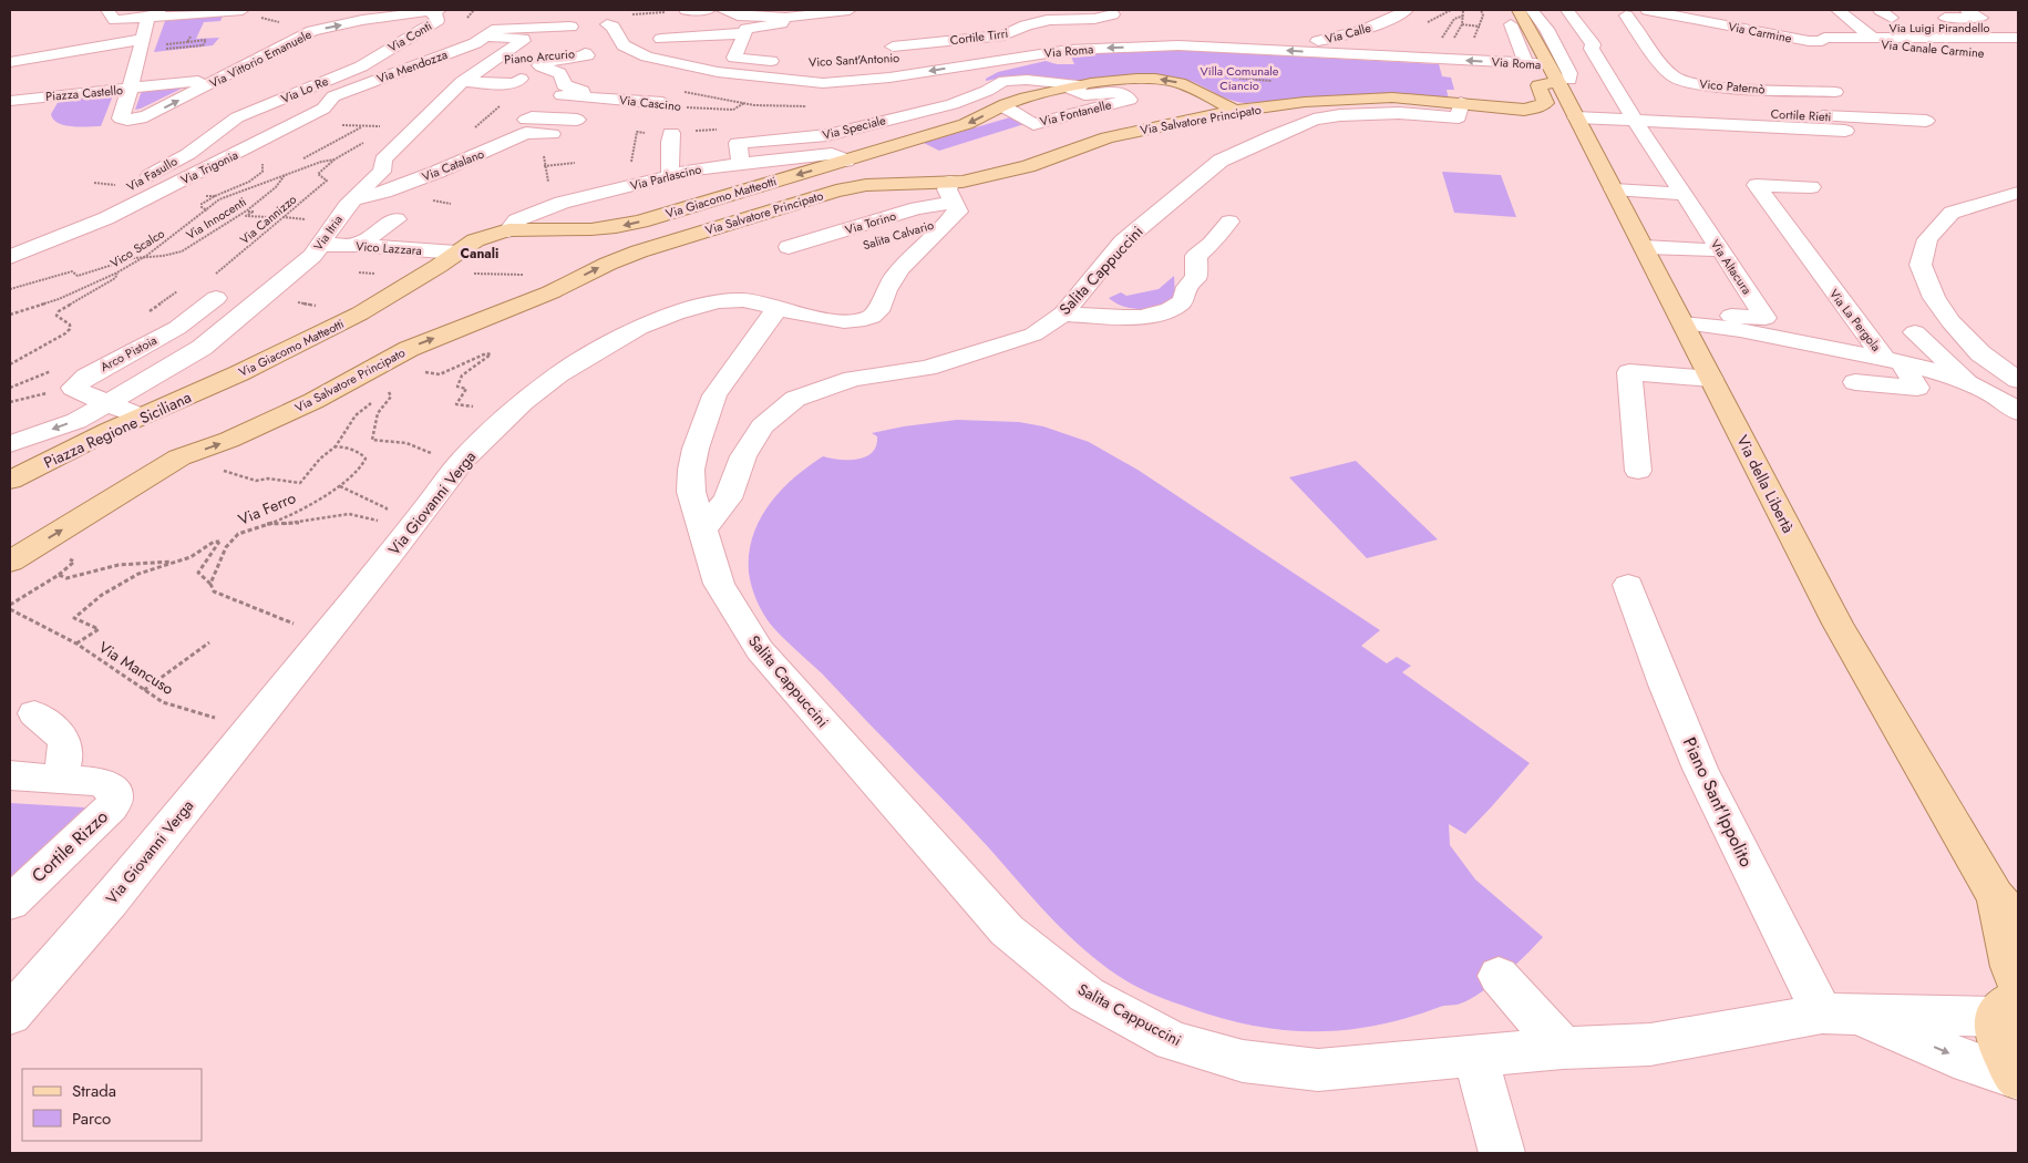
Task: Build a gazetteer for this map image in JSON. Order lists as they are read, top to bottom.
{
  "streets": {
    "main road": [
      "Via Salvatore Principato",
      "Via Giacomo Matteotti",
      "Piazza Regione Siciliana",
      "Via della Libertà"
    ],
    "street": [
      "Via Luigi Pirandello",
      "Via Carmine",
      "Via Calle",
      "Via Conti",
      "Cortile Tirri",
      "Via Canale Carmine",
      "Via Roma",
      "Piano Arcurio",
      "Via Vittorio Emanuele",
      "Vico Sant'Antonio",
      "Via Mendozza",
      "Vico Paternò",
      "Via Lo Re",
      "Piazza Castello",
      "Via Cascino",
      "Via Fontanelle",
      "Cortile Rieti",
      "Via Speciale",
      "Via Catalano",
      "Via Trigonia",
      "Via Fasullo",
      "Via Parlascino",
      "Via Torino",
      "Via Itria",
      "Salita Calvario",
      "Vico Lazzara",
      "Via Altacura",
      "Salita Cappuccini",
      "Via La Pergola",
      "Arco Pistoia",
      "Via Giovanni Verga",
      "Piano Sant'Ippolito",
      "Cortile Rizzo"
    ],
    "path": [
      "Via Innocenti",
      "Via Cannizzo",
      "Vico Scalco",
      "Via Ferro",
      "Via Mancuso"
    ]
  },
  "crossings": [
    ["Via Carmine", "Via Canale Carmine"],
    ["Via Conti", "Via Vittorio Emanuele"],
    ["Via Conti", "Via Lo Re"],
    ["Cortile Tirri", "Vico Sant'Antonio"],
    ["Via Roma", "Via Mendozza"],
    ["Via Roma", "Cortile Rieti"],
    ["Via Roma", "Via Salvatore Principato"],
    ["Via Roma", "Via Altacura"],
    ["Via Roma", "Via della Libertà"],
    ["Piano Arcurio", "Via Itria"],
    ["Via Vittorio Emanuele", "Piazza Castello"],
    ["Via Mendozza", "Via Trigonia"],
    ["Via Mendozza", "Via Itria"],
    ["Via Lo Re", "Via Fasullo"],
    ["Via Fontanelle", "Via Speciale"],
    ["Via Fontanelle", "Via Giacomo Matteotti"],
    ["Via Salvatore Principato", "Via Giacomo Matteotti"],
    ["Via Salvatore Principato", "Via Torino"],
    ["Via Salvatore Principato", "Salita Calvario"],
    ["Via Salvatore Principato", "Via Altacura"],
    ["Via Salvatore Principato", "Salita Cappuccini"],
    ["Via Salvatore Principato", "Via della Libertà"],
    ["Via Speciale", "Via Parlascino"],
    ["Via Speciale", "Via Giacomo Matteotti"],
    ["Via Catalano", "Via Itria"],
    ["Via Trigonia", "Via Fasullo"],
    ["Via Parlascino", "Via Giacomo Matteotti"],
    ["Via Giacomo Matteotti", "Vico Lazzara"],
    ["Via Giacomo Matteotti", "Piazza Regione Siciliana"],
    ["Via Innocenti", "Vico Scalco"],
    ["Via Cannizzo", "Vico Scalco"],
    ["Via Cannizzo", "Arco Pistoia"],
    ["Via Torino", "Salita Calvario"],
    ["Via Itria", "Vico Lazzara"],
    ["Salita Calvario", "Via Giovanni Verga"],
    ["Via Altacura", "Via La Pergola"],
    ["Via Altacura", "Via della Libertà"],
    ["Via La Pergola", "Via della Libertà"],
    ["Via Giovanni Verga", "Via Mancuso"]
  ],
  "one_way": ["Via Salvatore Principato", "Via Giacomo Matteotti"],
  "districts": ["Canali"],
  "parks": ["Villa Comunale Ciancio"],
  "legend": ["Strada", "Parco"]
}
